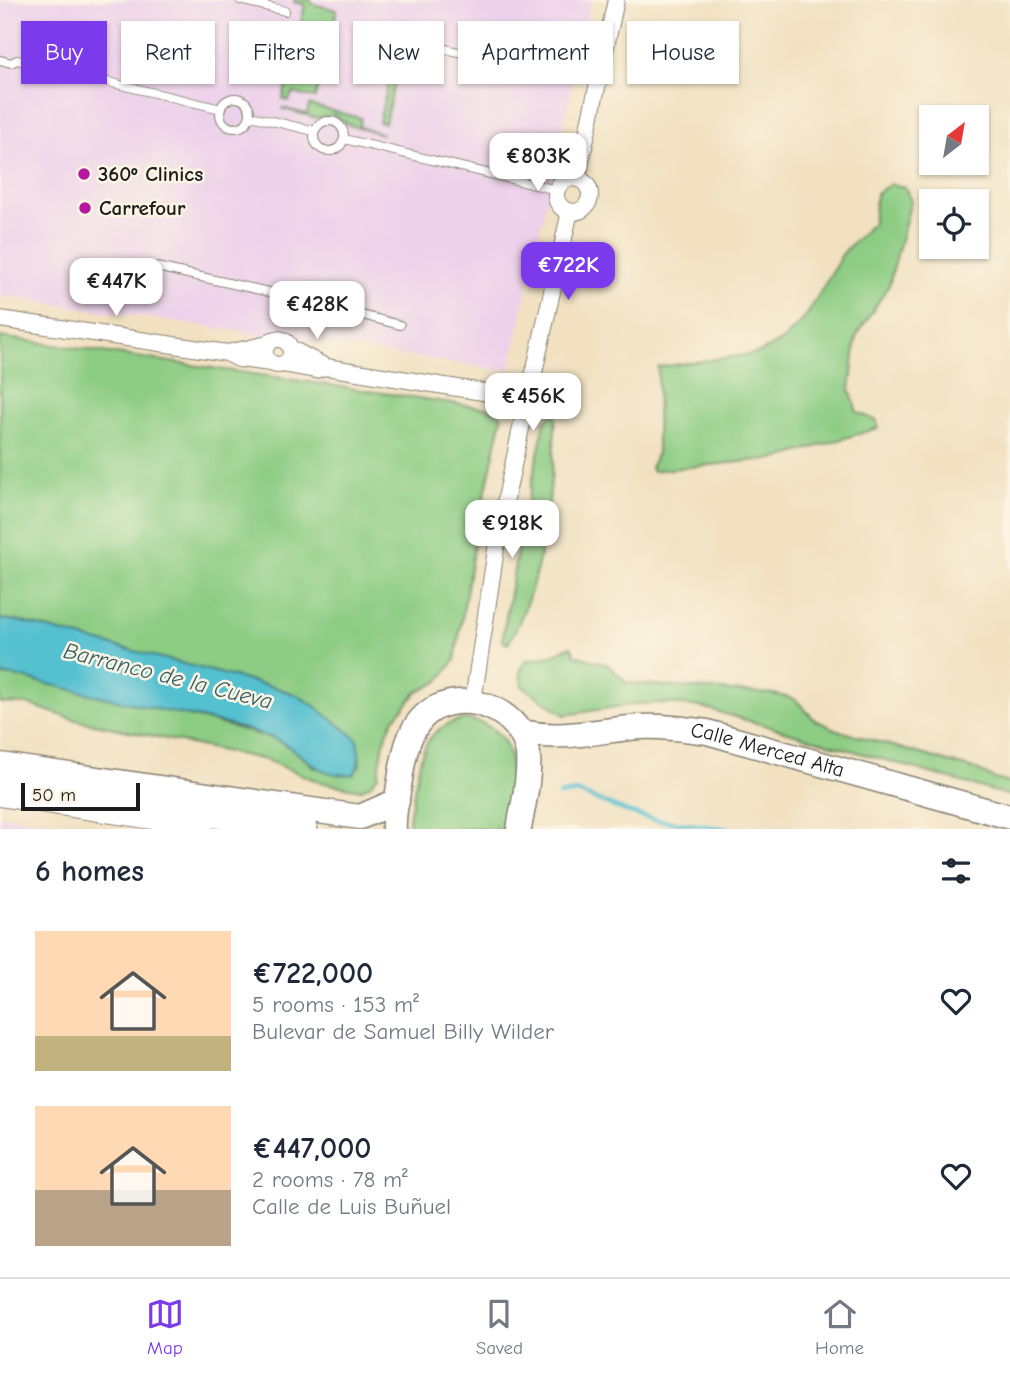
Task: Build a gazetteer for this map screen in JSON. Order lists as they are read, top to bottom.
{
  "streets": {
    "main road": ["Calle Merced Alta"]
  },
  "water": ["Barranco de la Cueva"],
  "places": ["360º Clinics", "Carrefour"],
  "scale_bar": "50 m",
  "north": "top right",
  "page": {
    "chip": [
      "Buy",
      "Rent",
      "Filters",
      "New",
      "Apartment",
      "House"
    ],
    "price": [
      "€803K",
      "€722K",
      "€447K",
      "€428K",
      "€456K",
      "€918K"
    ],
    "scale": "50 m",
    "heading": "6 homes",
    "list": [
      {
        "name": "€722,000",
        "note": "5 rooms · 153 m² · Bulevar de Samuel Billy Wilder"
      },
      {
        "name": "€447,000",
        "note": "2 rooms · 78 m² · Calle de Luis Buñuel"
      }
    ],
    "tabs": ["Map", "Saved", "Home"]
  }
}
